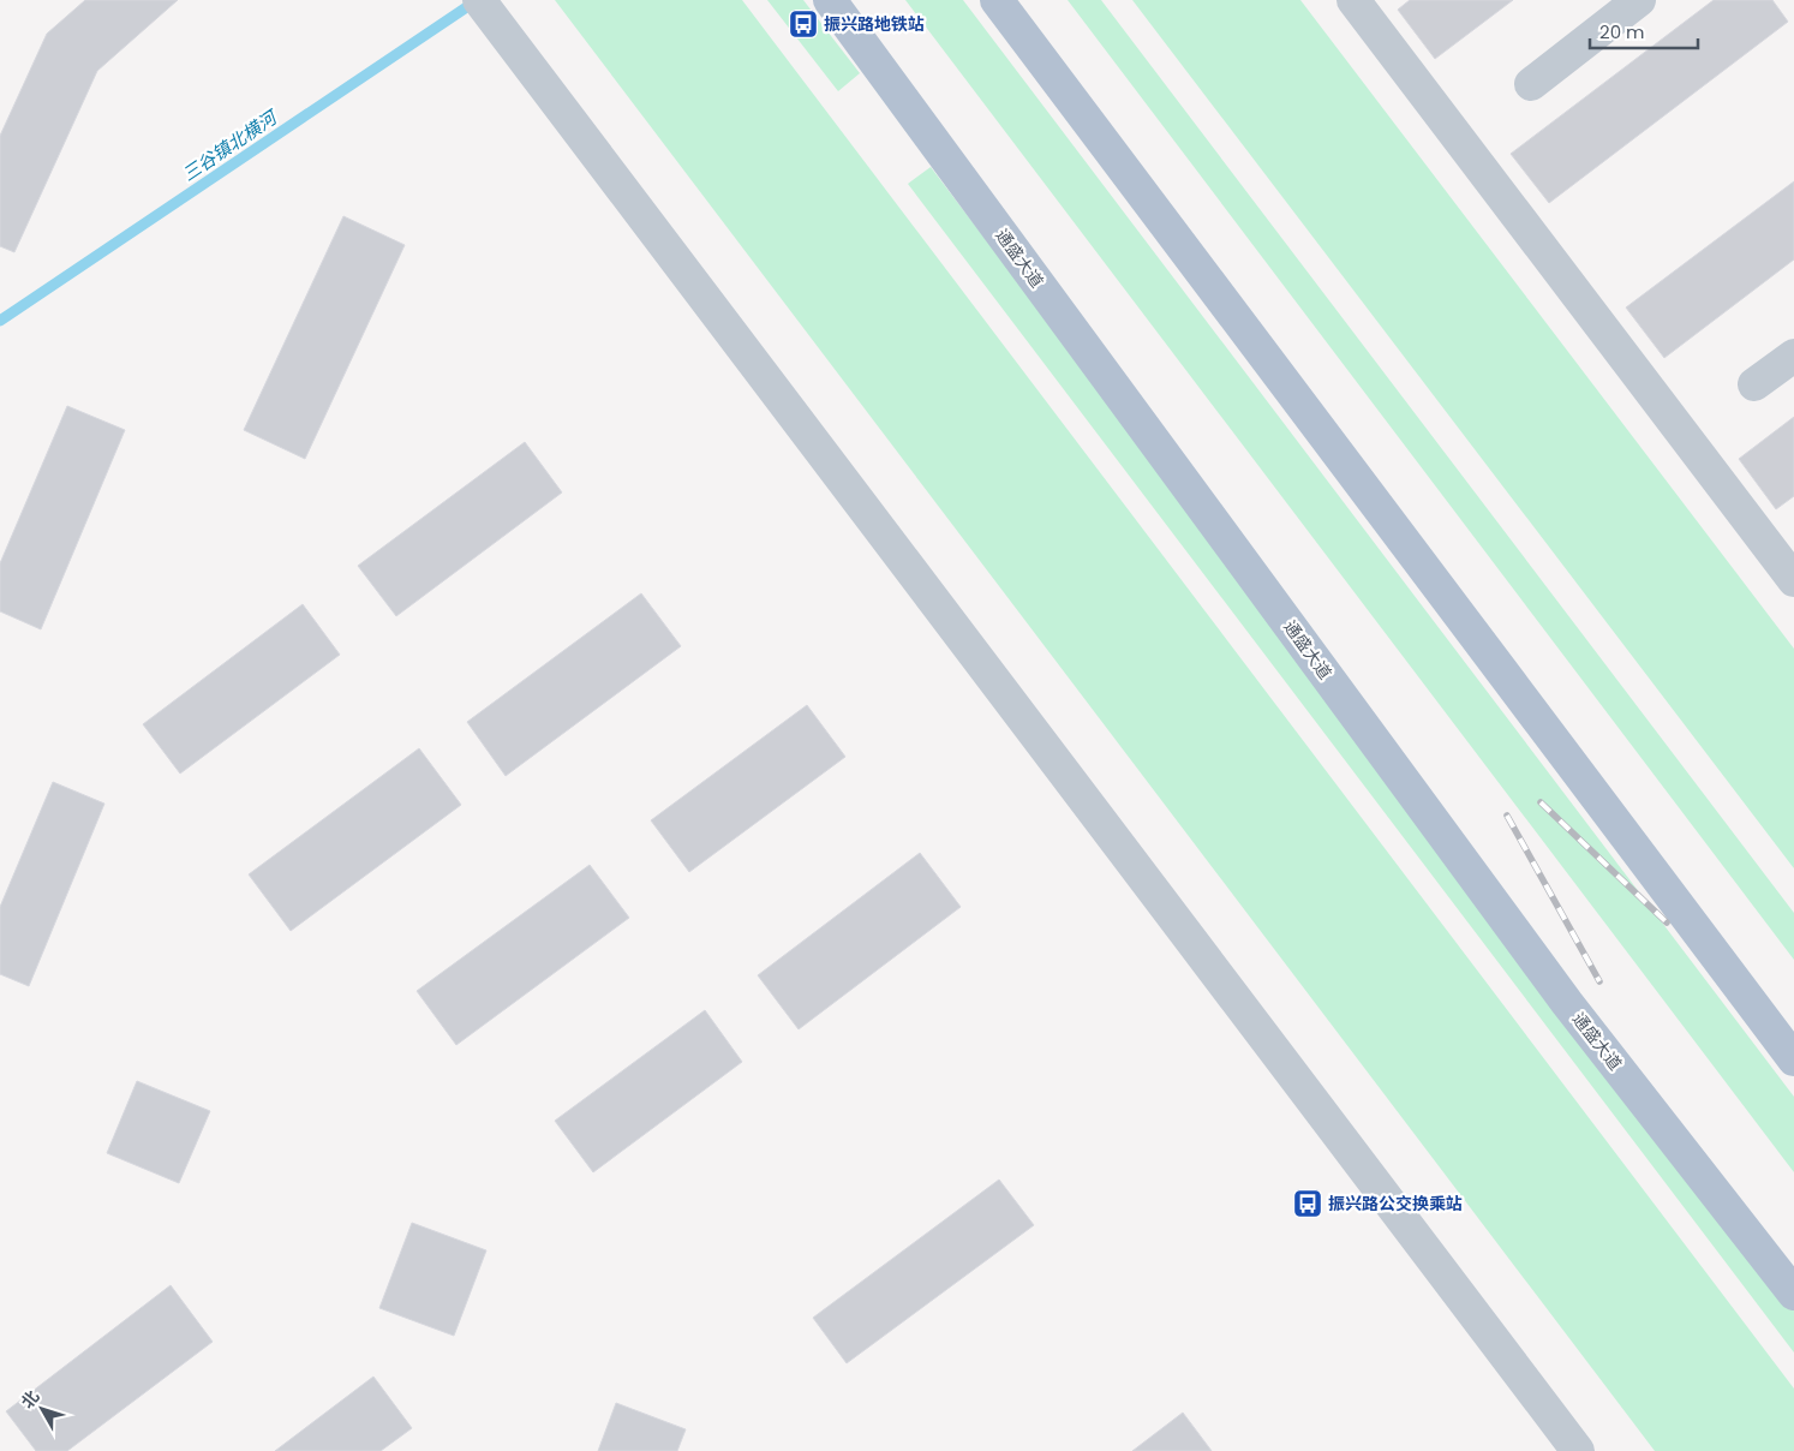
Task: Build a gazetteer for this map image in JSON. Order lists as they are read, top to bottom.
{
  "streets": {
    "main road": ["通盛大道"]
  },
  "water": ["三谷镇北横河"],
  "places": {
    "bus stop": ["振兴路地铁站", "振兴路公交换乘站"]
  },
  "scale_bar": "20 m",
  "north": "top left"
}
